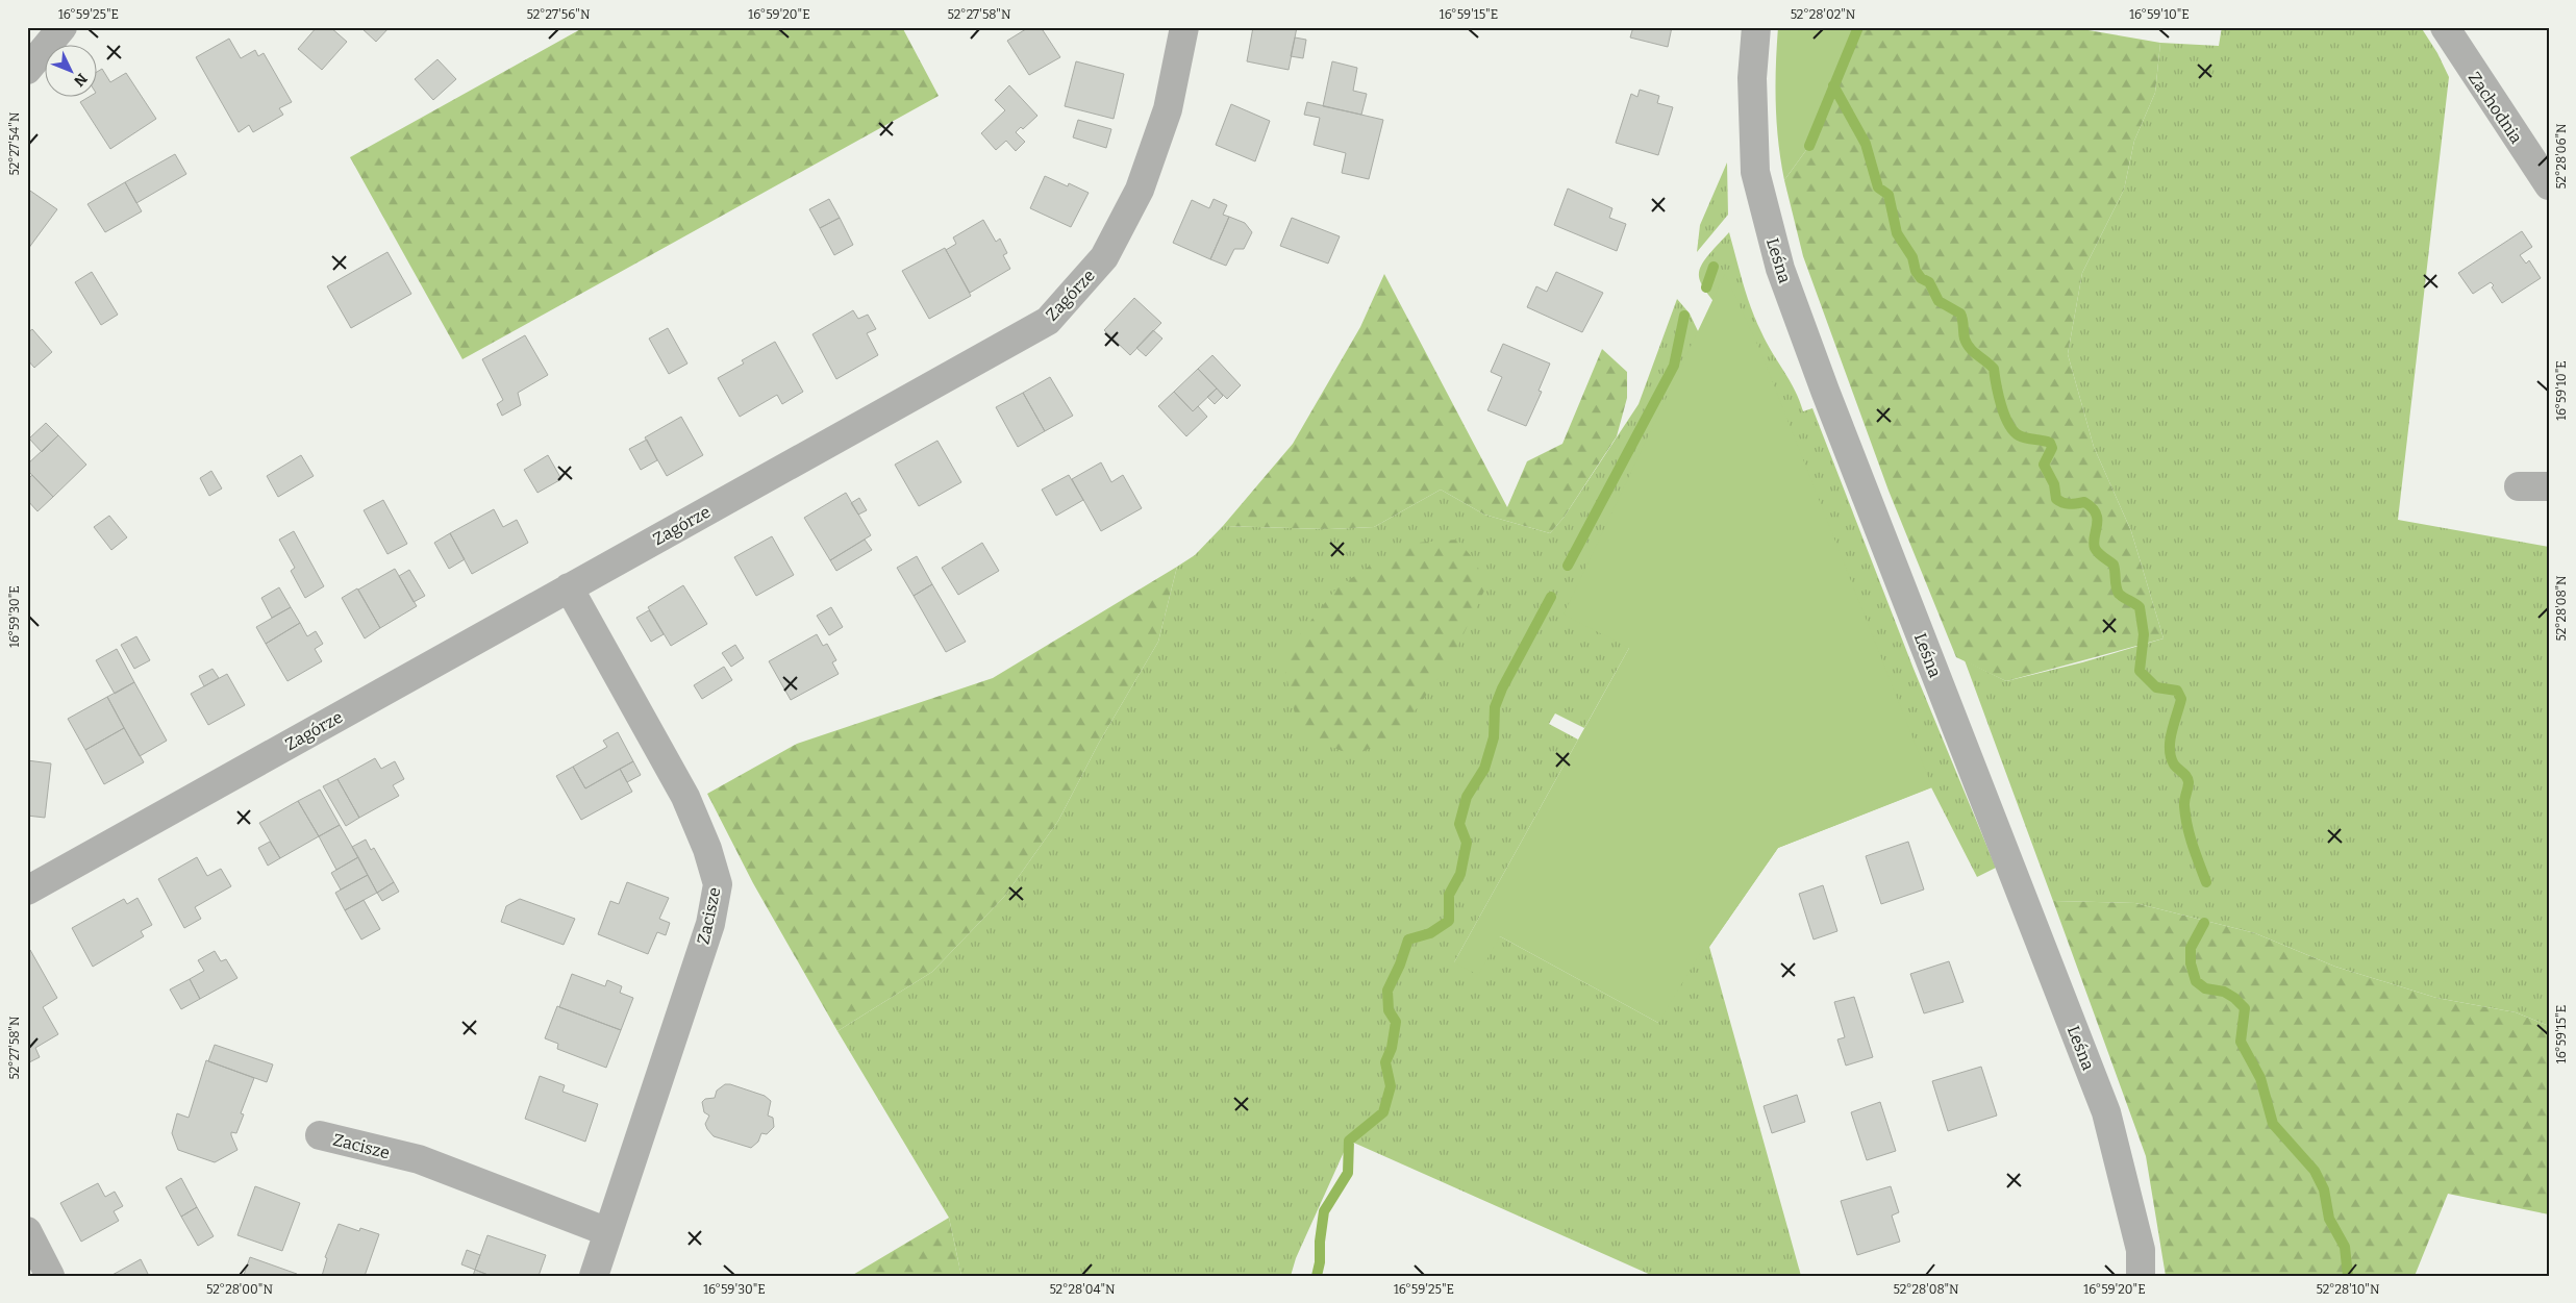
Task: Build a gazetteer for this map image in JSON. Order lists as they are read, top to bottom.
{
  "streets": {
    "street": [
      "Zachodnia",
      "Leśna",
      "Zagórze",
      "Zacisze"
    ]
  },
  "crossings": [
    ["Zagórze", "Zacisze"]
  ],
  "north": "bottom right",
  "coordinates": [
    "16°59'25\"E",
    "52°27'56\"N",
    "16°59'20\"E",
    "52°27'58\"N",
    "16°59'15\"E",
    "52°28'02\"N",
    "16°59'10\"E",
    "52°27'54\"N",
    "52°28'06\"N",
    "52°28'08\"N",
    "16°59'30\"E",
    "52°28'00\"N",
    "52°28'04\"N",
    "52°28'10\"N"
  ]
}
